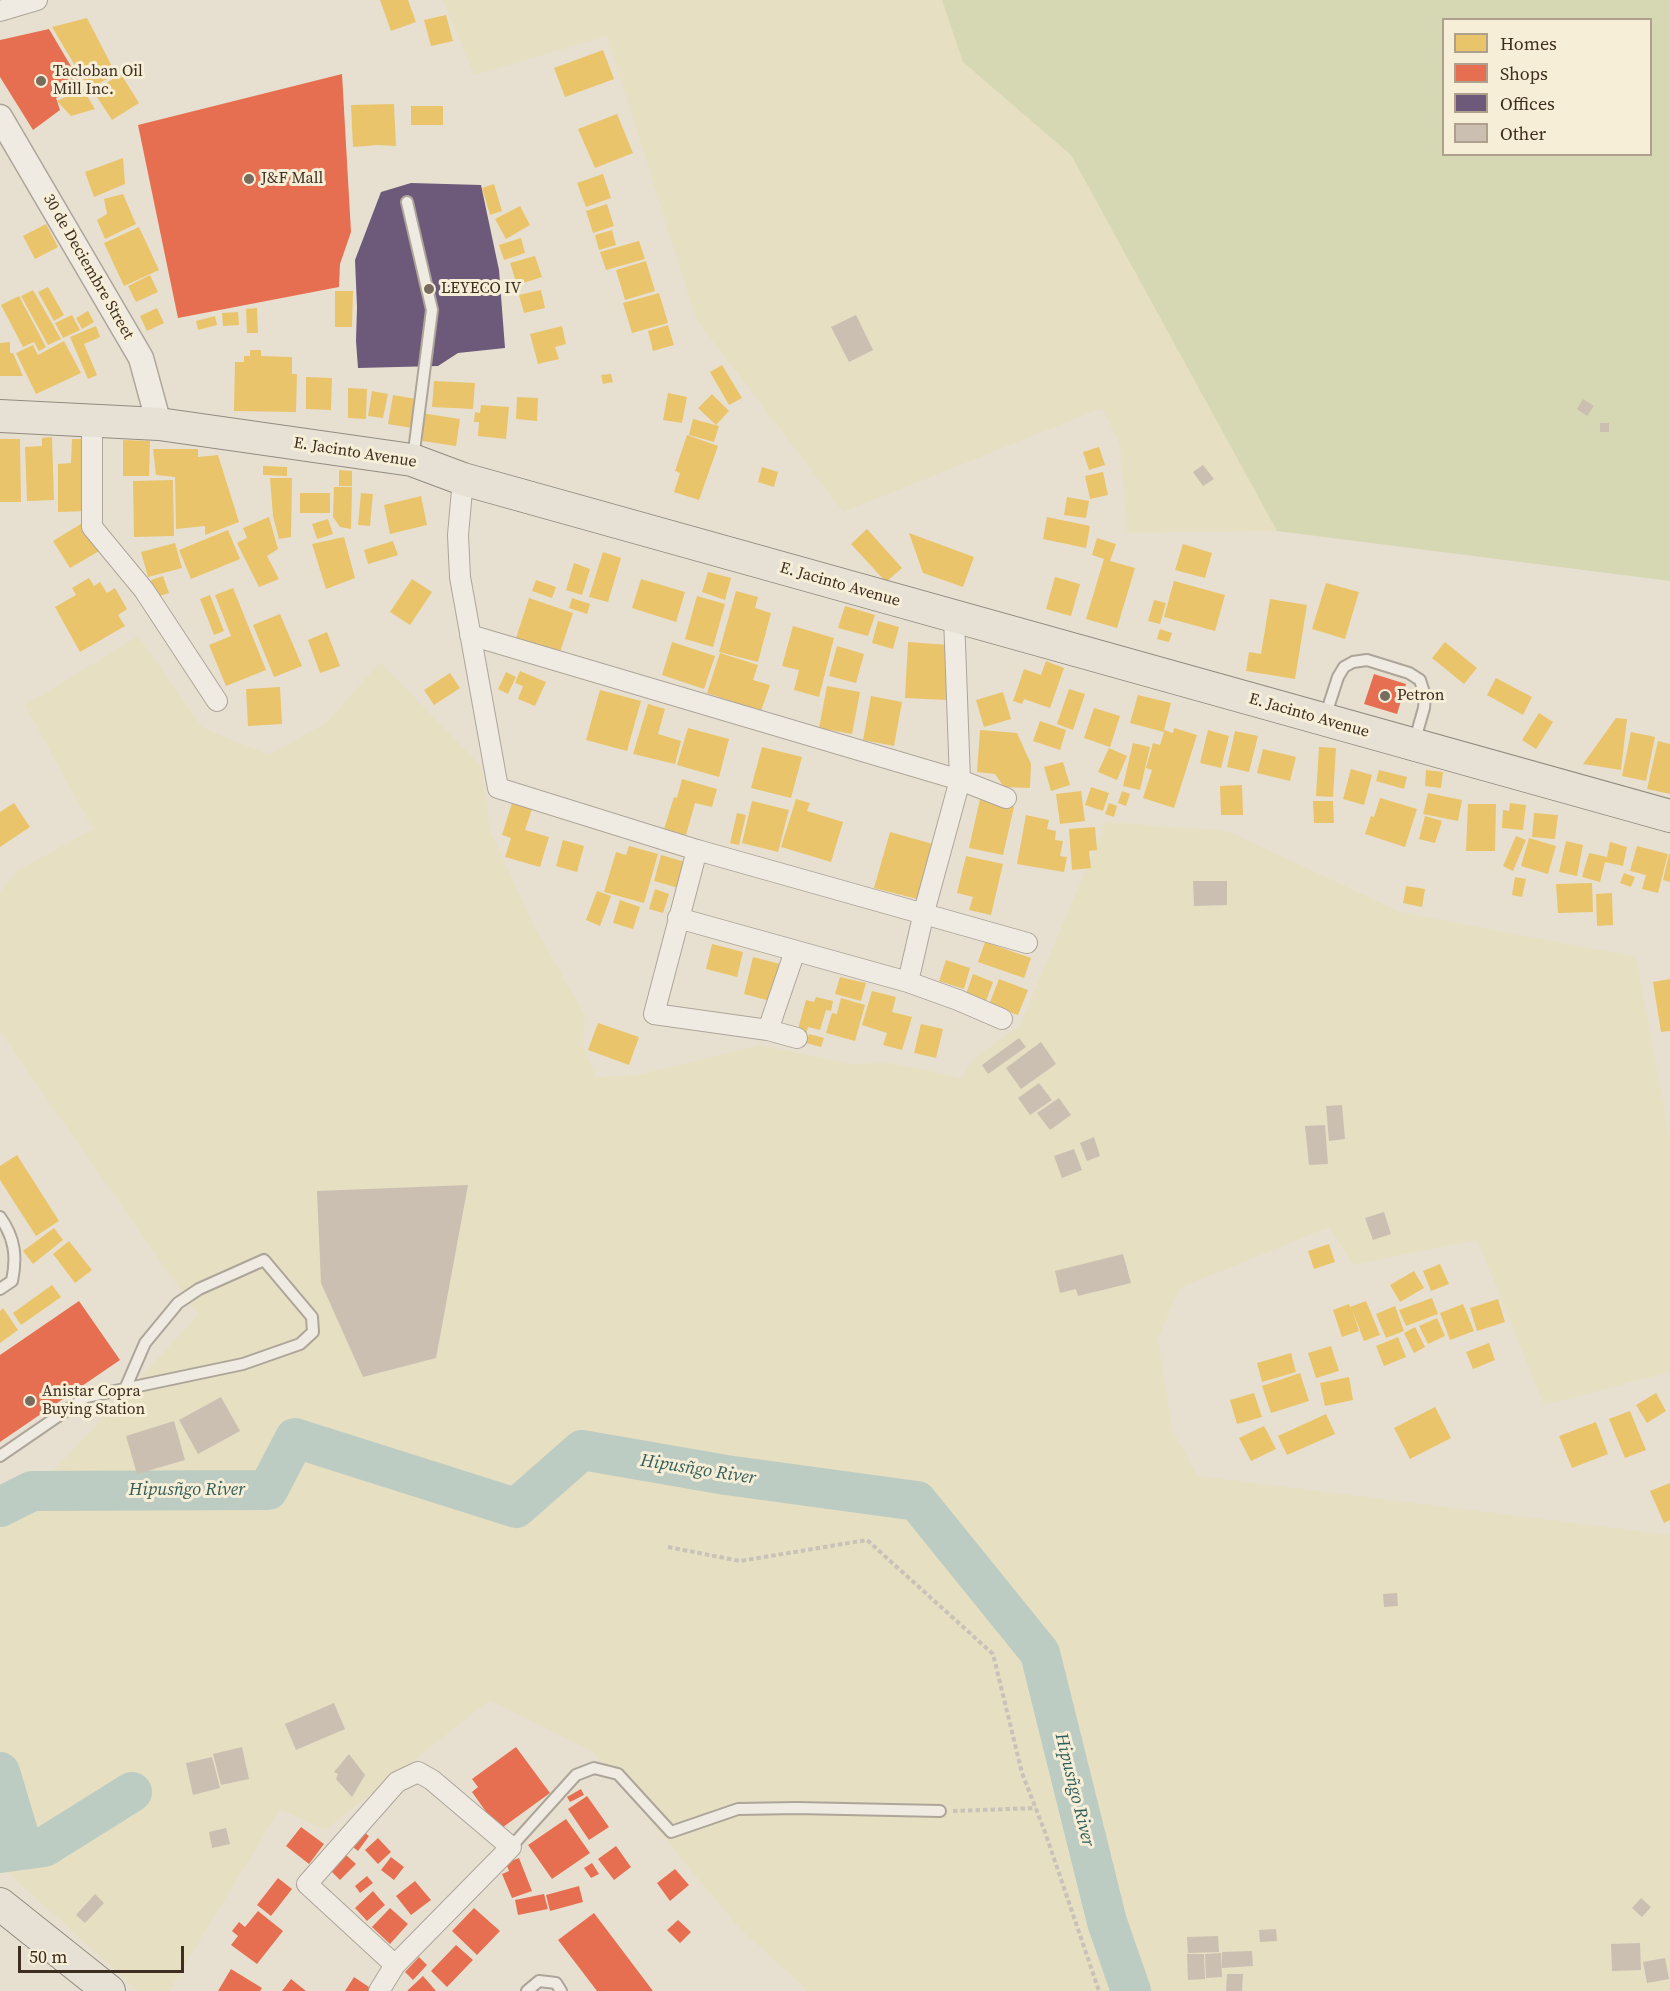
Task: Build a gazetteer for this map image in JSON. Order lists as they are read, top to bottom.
{
  "streets": {
    "main road": ["E. Jacinto Avenue"],
    "street": ["30 de Deciembre Street"]
  },
  "crossings": [
    ["30 de Deciembre Street", "E. Jacinto Avenue"]
  ],
  "water": ["Hipusñgo River"],
  "places": [
    "Tacloban Oil Mill Inc.",
    "J&F Mall",
    "LEYECO IV",
    "Petron",
    "Anistar Copra Buying Station"
  ],
  "legend": [
    "Homes",
    "Shops",
    "Offices",
    "Other"
  ],
  "scale_bar": "50 m"
}
